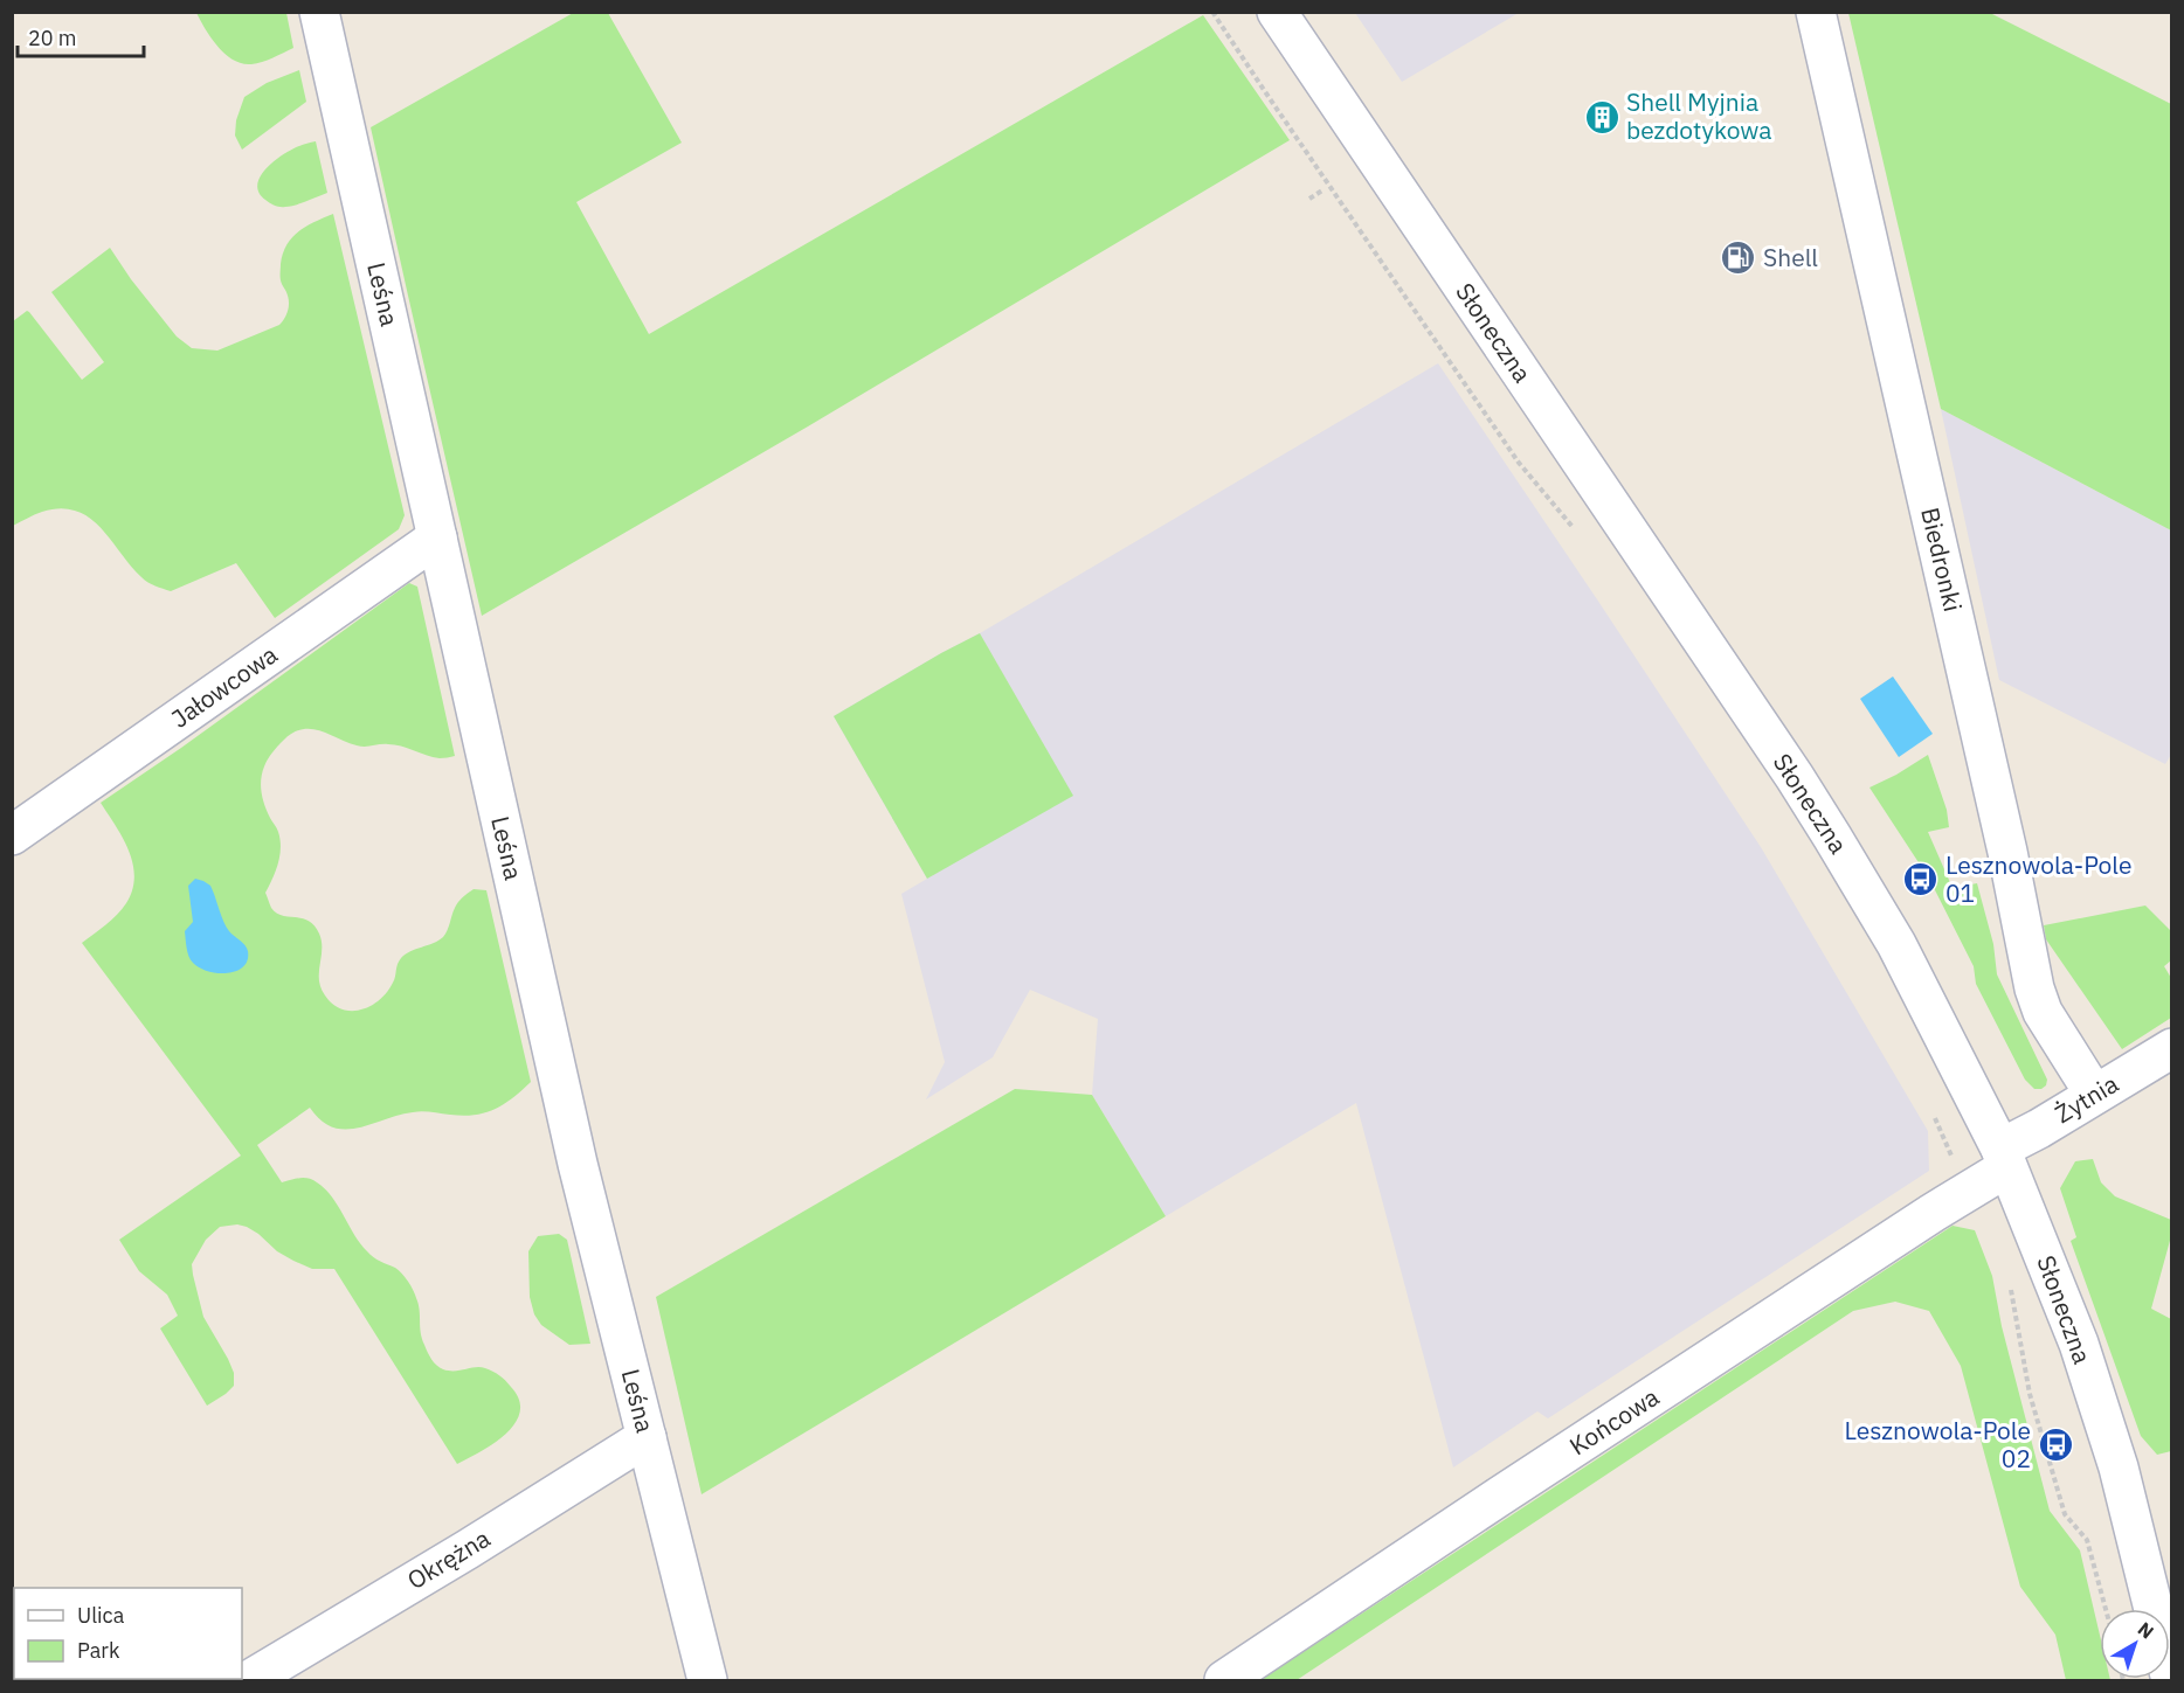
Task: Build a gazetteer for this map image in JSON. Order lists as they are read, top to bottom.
{
  "streets": {
    "street": [
      "Leśna",
      "Słoneczna",
      "Biedronki",
      "Jałowcowa",
      "Żytnia",
      "Końcowa",
      "Okrężna"
    ]
  },
  "crossings": [
    ["Leśna", "Jałowcowa"],
    ["Leśna", "Okrężna"],
    ["Słoneczna", "Żytnia"],
    ["Słoneczna", "Końcowa"],
    ["Biedronki", "Żytnia"],
    ["Żytnia", "Końcowa"]
  ],
  "places": {
    "building": ["Shell Myjnia bezdotykowa"],
    "fuel station": ["Shell"],
    "bus stop": ["Lesznowola-Pole 01", "Lesznowola-Pole 02"]
  },
  "legend": ["Ulica", "Park"],
  "scale_bar": "20 m",
  "north": "top right"
}
